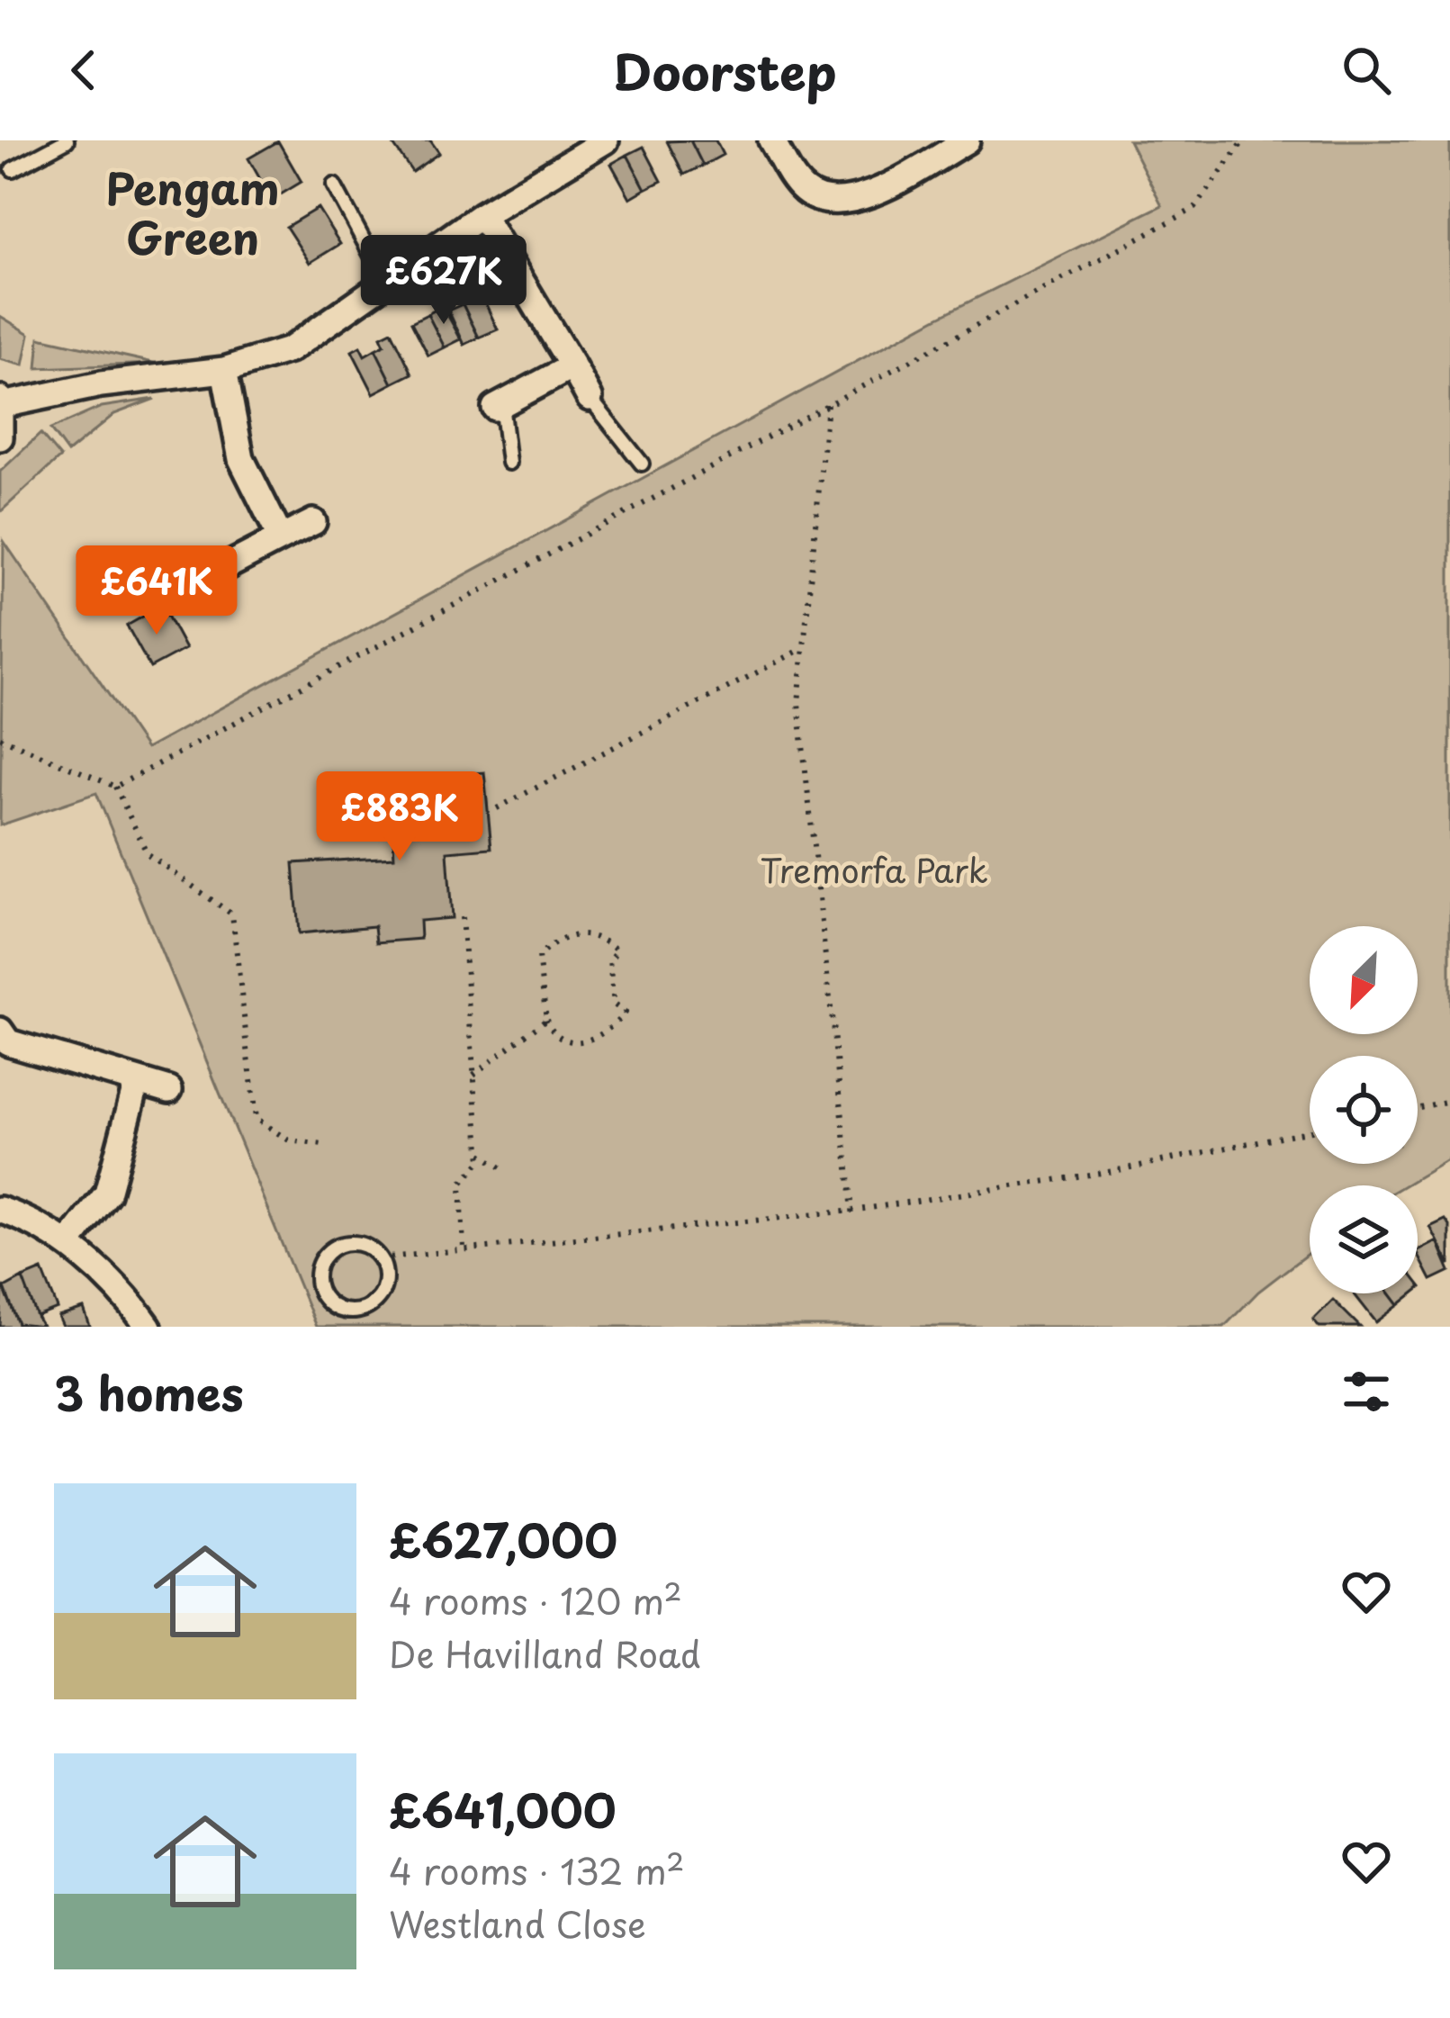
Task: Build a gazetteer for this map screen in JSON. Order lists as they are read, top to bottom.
{
  "districts": ["Pengam Green"],
  "parks": ["Tremorfa Park"],
  "north": "bottom left",
  "page": {
    "header": "Doorstep",
    "price": ["£627K", "£641K", "£883K"],
    "heading": "3 homes",
    "list": [
      {
        "name": "£627,000",
        "note": "4 rooms · 120 m² · De Havilland Road"
      },
      {
        "name": "£641,000",
        "note": "4 rooms · 132 m² · Westland Close"
      }
    ]
  }
}
